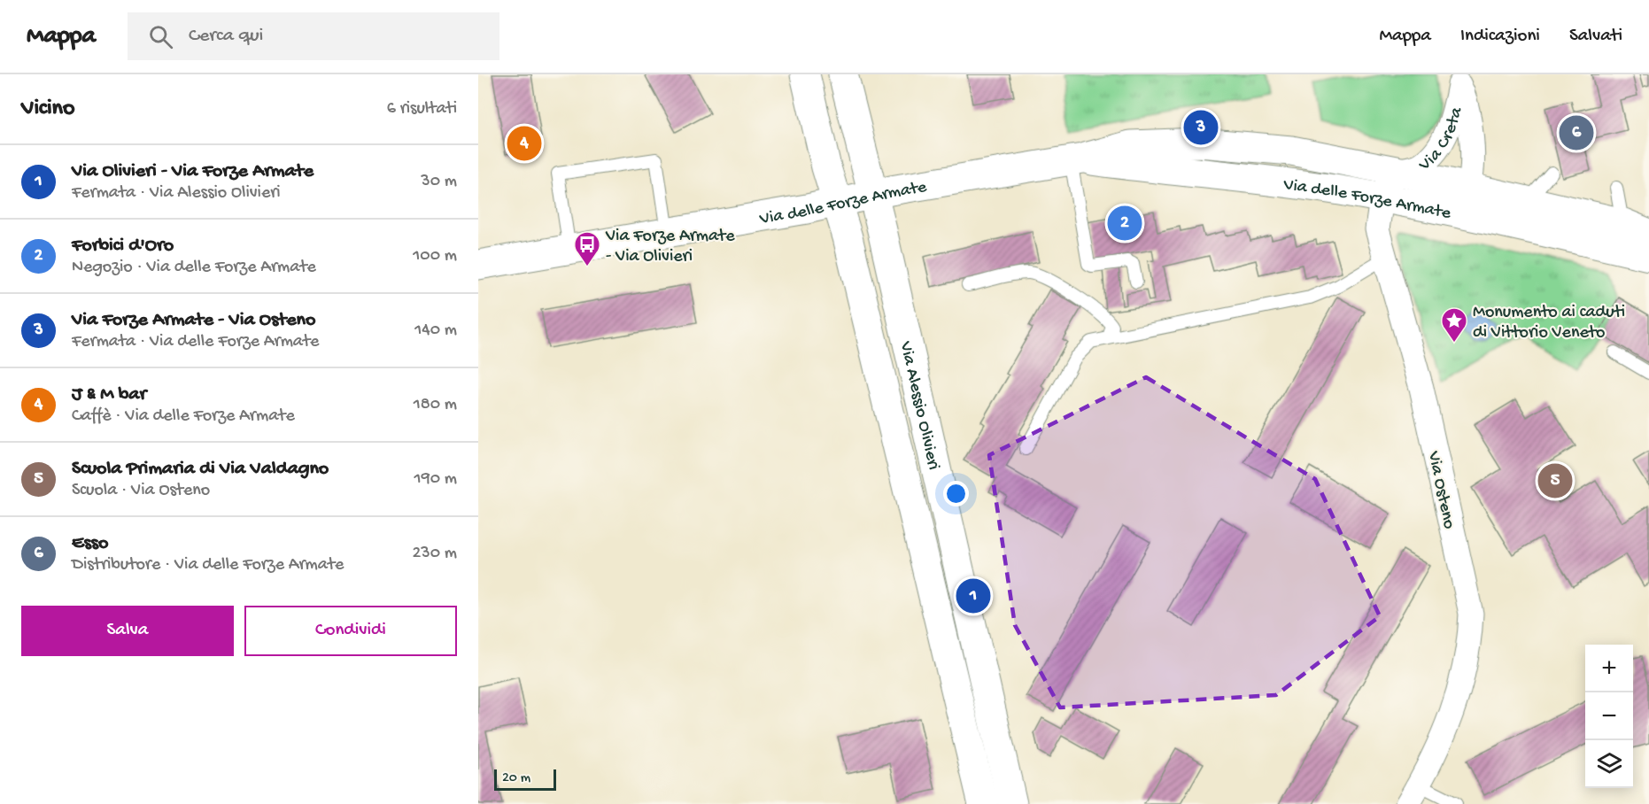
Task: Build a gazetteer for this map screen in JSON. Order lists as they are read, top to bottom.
{
  "streets": {
    "street": [
      "Via Creta",
      "Via delle Forze Armate",
      "Via Alessio Olivieri",
      "Via Osteno"
    ]
  },
  "crossings": [
    ["Via Creta", "Via delle Forze Armate"],
    ["Via Creta", "Via Osteno"],
    ["Via delle Forze Armate", "Via Alessio Olivieri"],
    ["Via delle Forze Armate", "Via Osteno"]
  ],
  "places": {
    "bus stop": ["Via Forze Armate - Via Olivieri"],
    "place": ["Monumento ai caduti di Vittorio Veneto"]
  },
  "scale_bar": "20 m",
  "page": {
    "header": "Mappa",
    "search": "Cerca qui",
    "nav": ["Mappa", "Indicazioni", "Salvati"],
    "heading": ["Vicino", "6 risultati"],
    "pins": [
      "3",
      "6",
      "4",
      "2",
      "5",
      "1"
    ],
    "list": [
      {
        "mark": "1",
        "name": "Via Olivieri - Via Forze Armate",
        "note": "Fermata · Via Alessio Olivieri",
        "value": "30 m"
      },
      {
        "mark": "2",
        "name": "Forbici d'Oro",
        "note": "Negozio · Via delle Forze Armate",
        "value": "100 m"
      },
      {
        "mark": "3",
        "name": "Via Forze Armate - Via Osteno",
        "note": "Fermata · Via delle Forze Armate",
        "value": "140 m"
      },
      {
        "mark": "4",
        "name": "J & M bar",
        "note": "Caffè · Via delle Forze Armate",
        "value": "180 m"
      },
      {
        "mark": "5",
        "name": "Scuola Primaria di Via Valdagno",
        "note": "Scuola · Via Osteno",
        "value": "190 m"
      },
      {
        "mark": "6",
        "name": "Esso",
        "note": "Distributore · Via delle Forze Armate",
        "value": "230 m"
      }
    ],
    "buttons": ["Salva", "Condividi"],
    "map_buttons": ["+", "−"],
    "scale": "20 m"
  }
}
